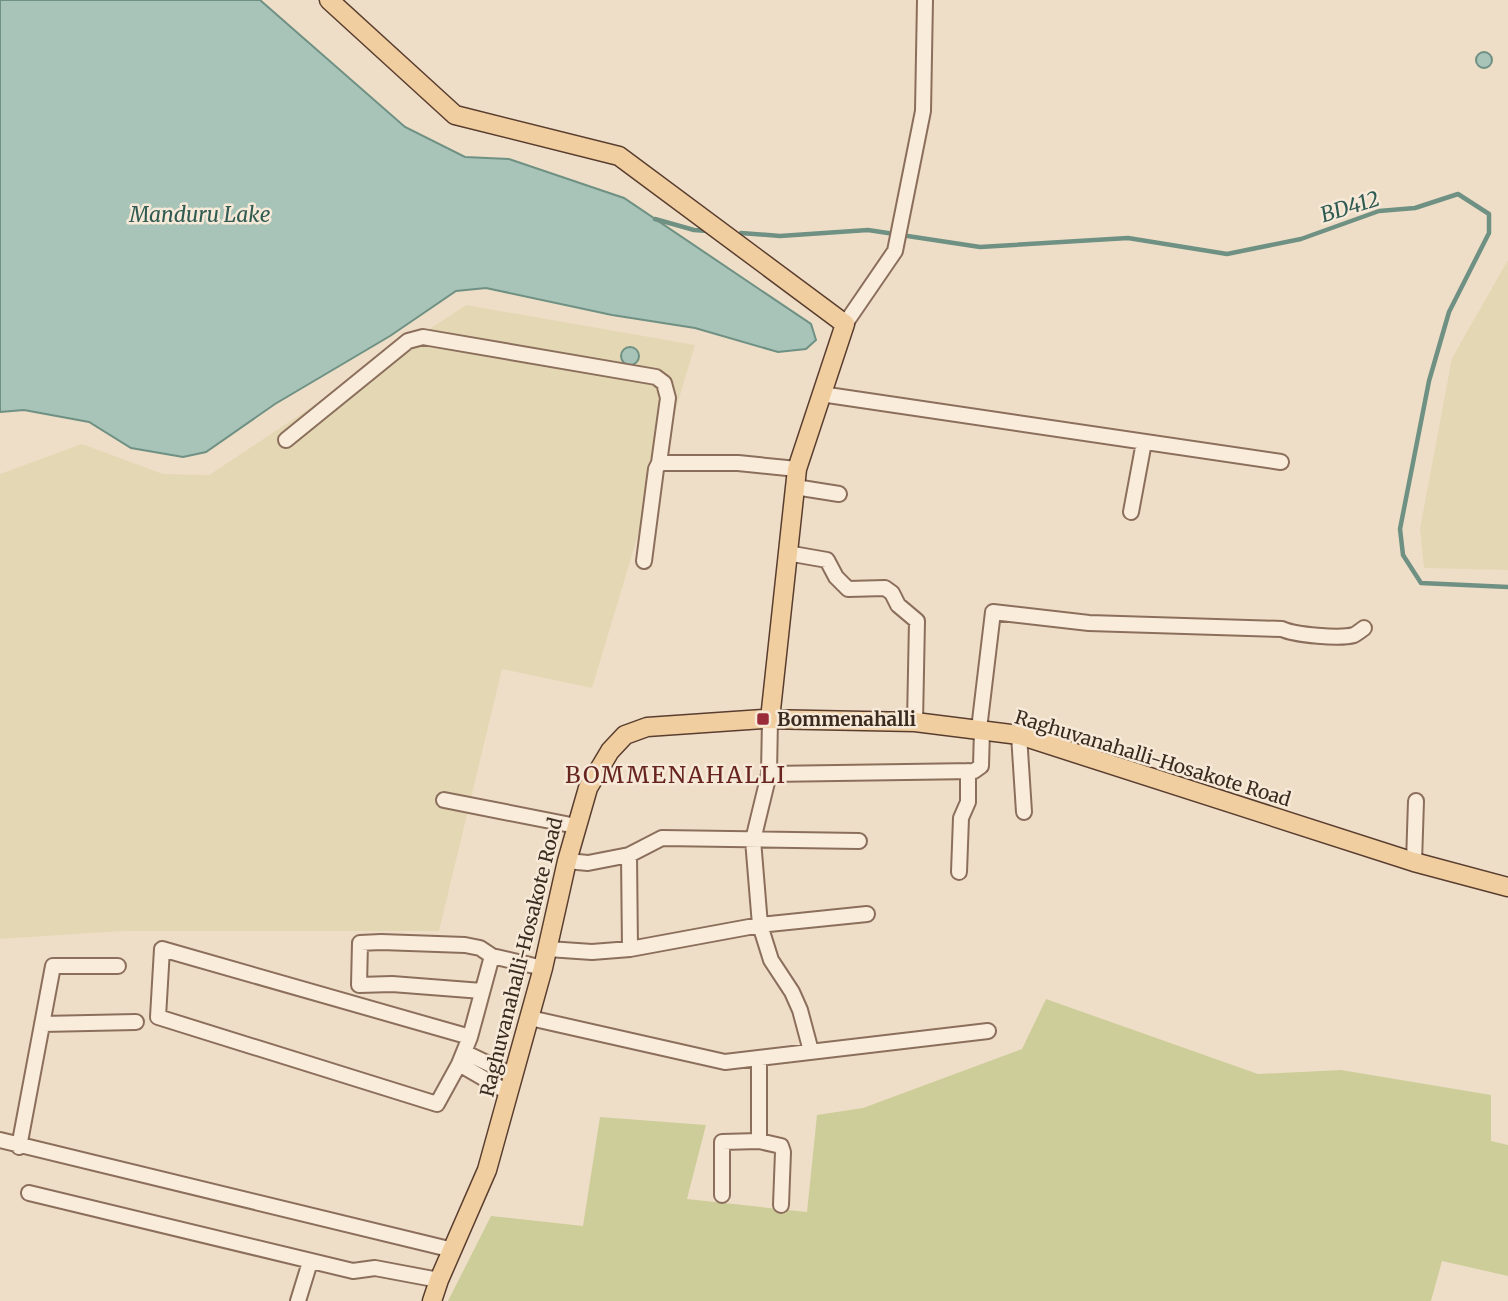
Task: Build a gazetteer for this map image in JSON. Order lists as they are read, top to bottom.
{
  "streets": {
    "main road": ["Raghuvanahalli-Hosakote Road"]
  },
  "districts": ["BOMMENAHALLI"],
  "water": ["BD412", "Manduru Lake"],
  "places": {
    "transit": ["Bommenahalli"]
  }
}
